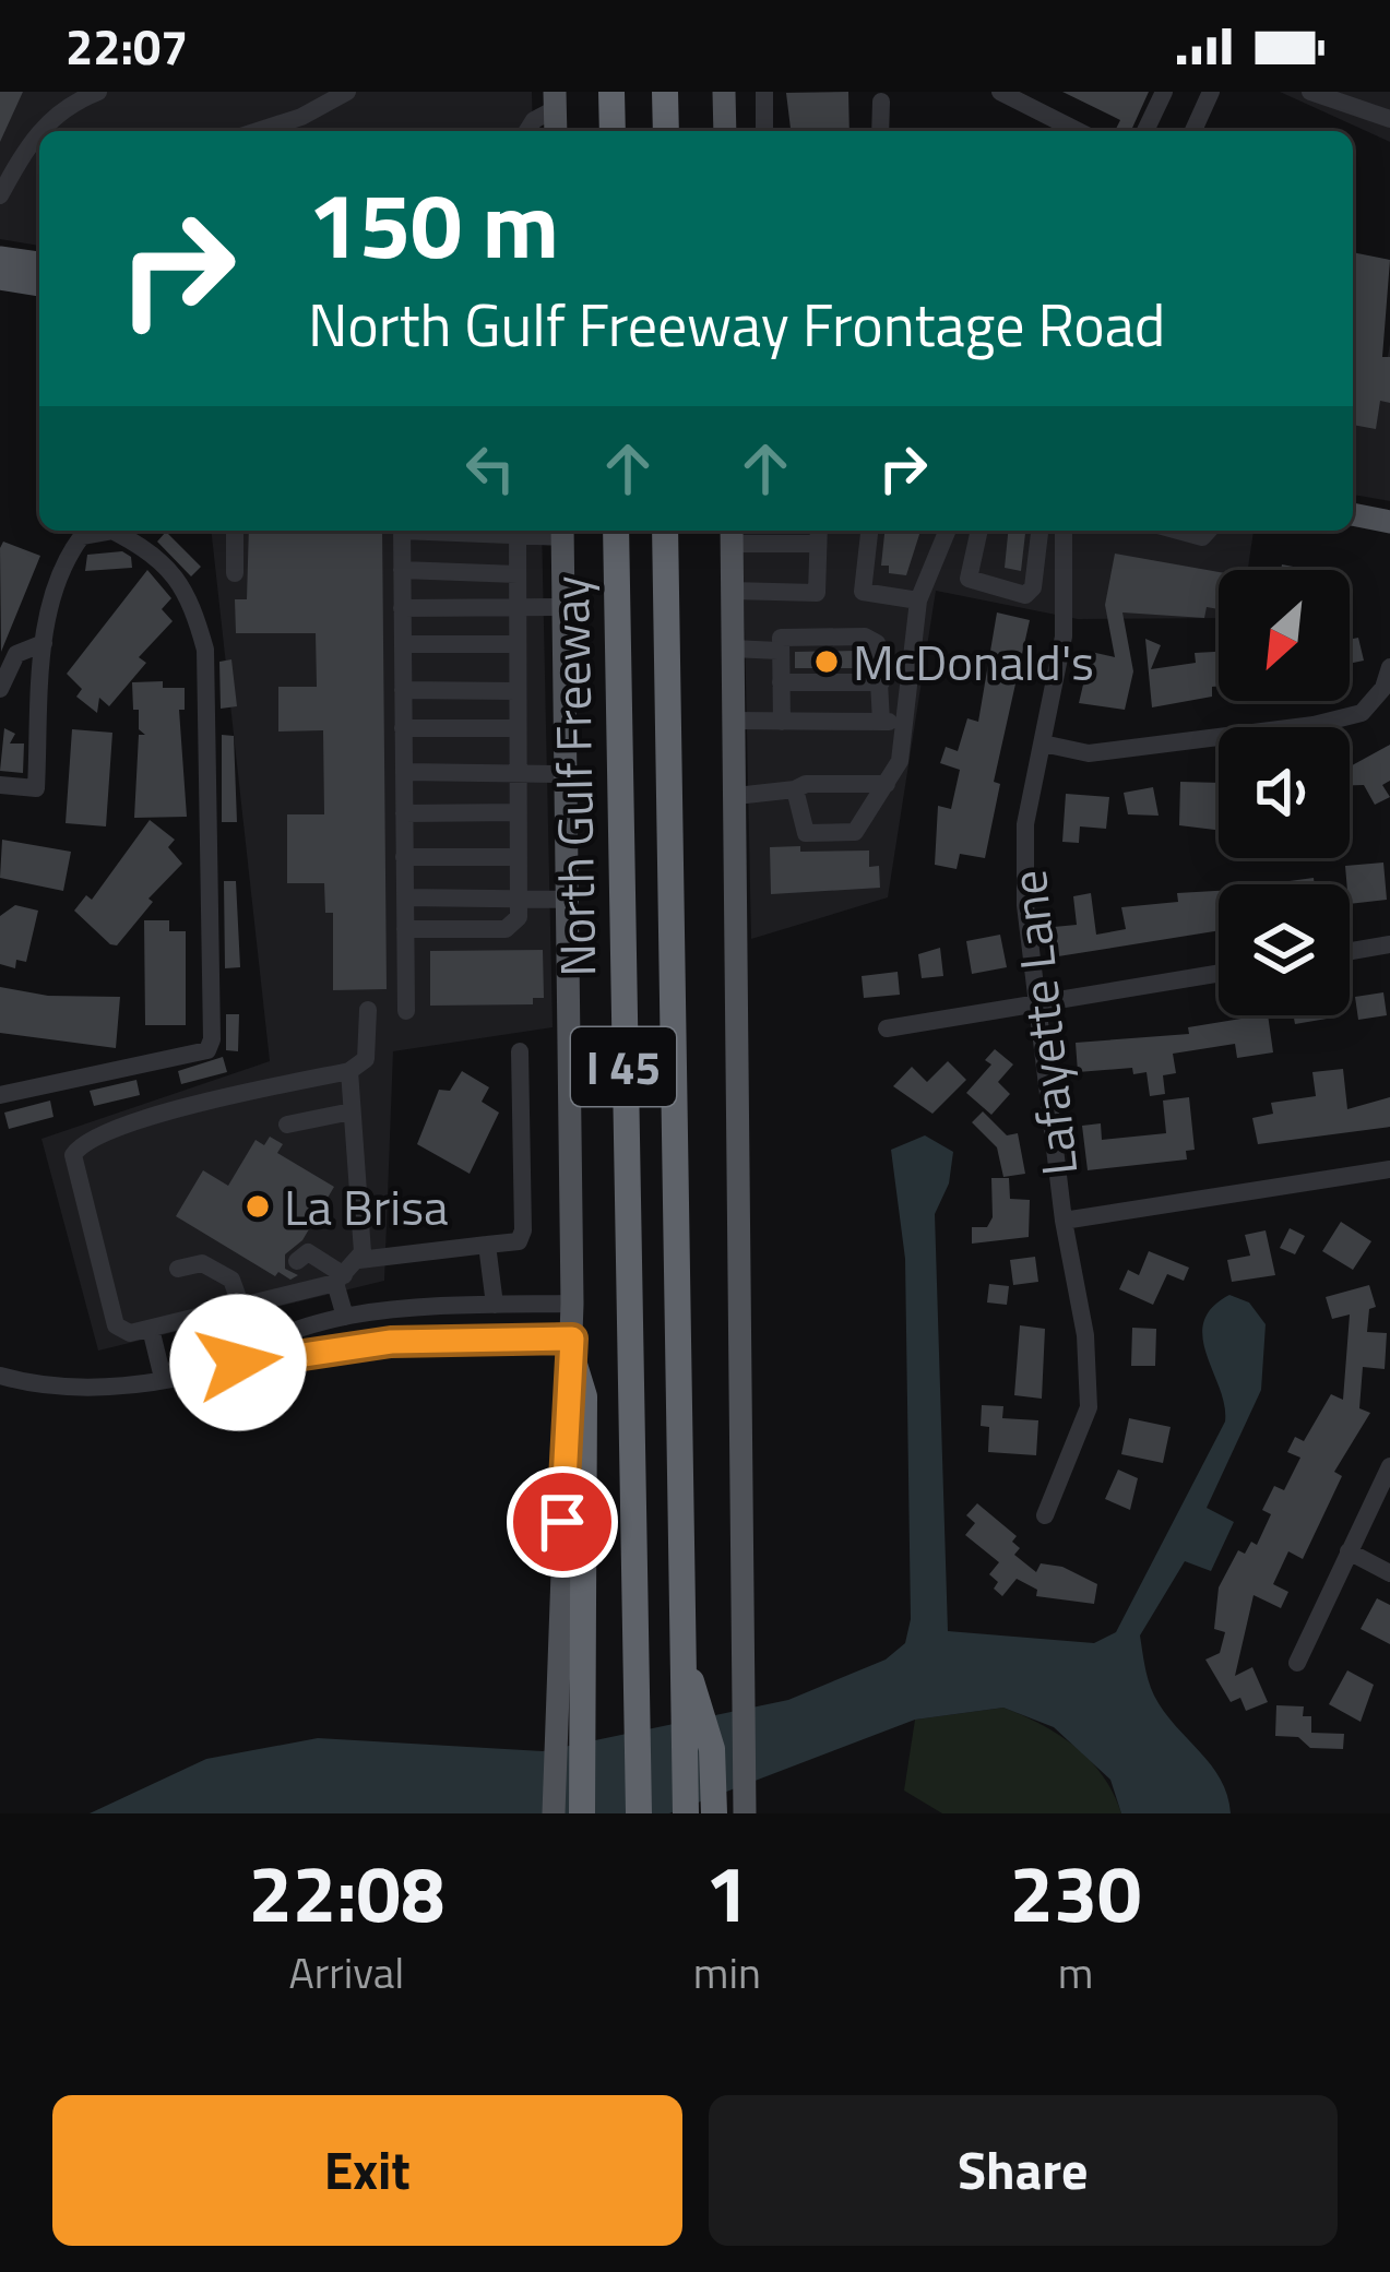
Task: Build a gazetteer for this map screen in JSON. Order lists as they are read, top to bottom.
{
  "streets": {
    "highway": ["North Gulf Freeway", "I 45"],
    "street": ["Lafayette Lane"]
  },
  "places": ["McDonald's", "La Brisa"],
  "north": "bottom left",
  "page": {
    "status": "22:07",
    "turn": ["150 m", "North Gulf Freeway Frontage Road"],
    "eta": [
      "22:08",
      "Arrival",
      "1",
      "min",
      "230",
      "m"
    ],
    "buttons": ["Exit", "Share"]
  }
}
